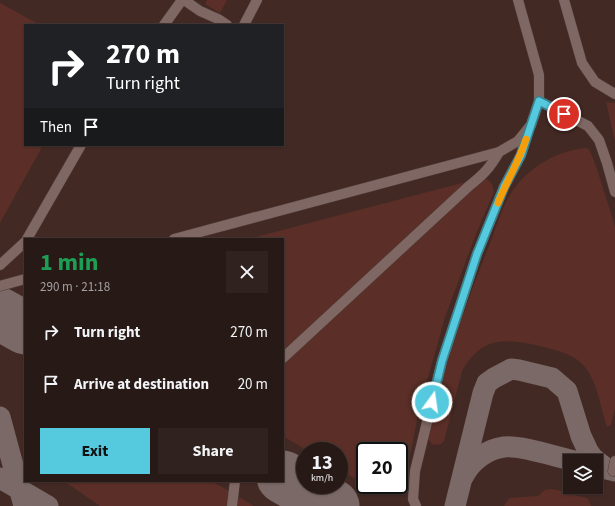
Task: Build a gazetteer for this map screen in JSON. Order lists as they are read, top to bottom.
{
  "page": {
    "turn": ["270 m", "Turn right"],
    "then": "Then",
    "heading": ["1 min", "290 m · 21:18"],
    "list": [
      {
        "name": "Turn right",
        "value": "270 m"
      },
      {
        "name": "Arrive at destination",
        "value": "20 m"
      }
    ],
    "buttons": ["Exit", "Share"],
    "speed": "13 km/h",
    "limit": "20"
  }
}
